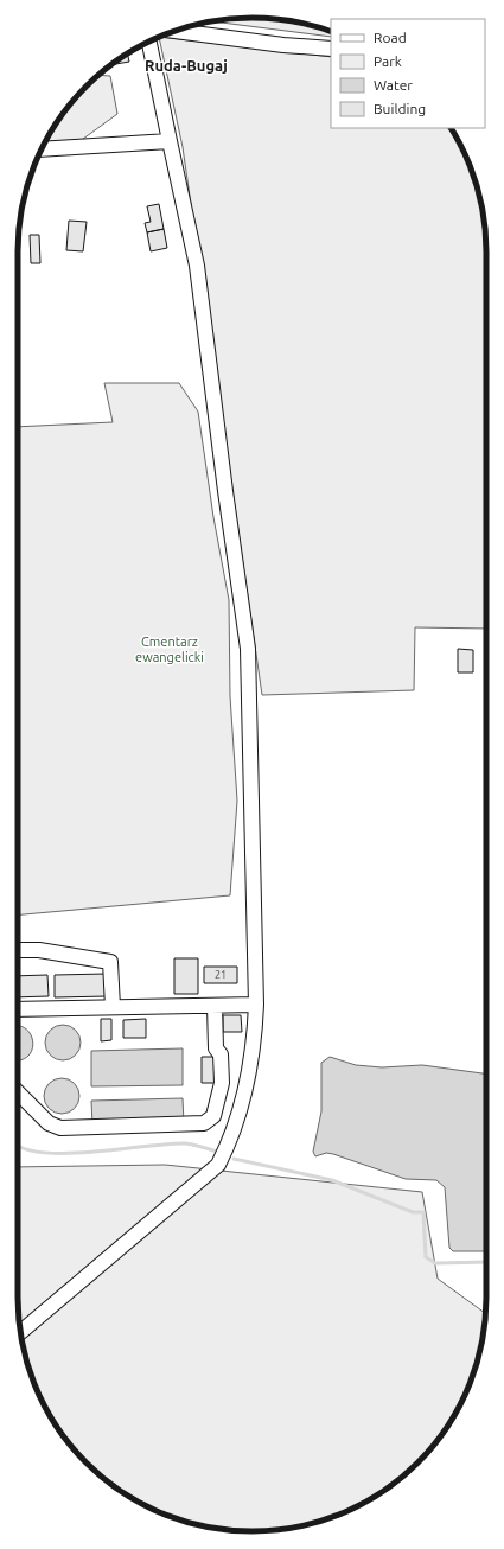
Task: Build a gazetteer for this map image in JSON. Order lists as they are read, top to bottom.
{
  "districts": ["Ruda-Bugaj"],
  "parks": ["Cmentarz ewangelicki"],
  "house_numbers": ["21"],
  "legend": [
    "Road",
    "Park",
    "Water",
    "Building"
  ]
}
